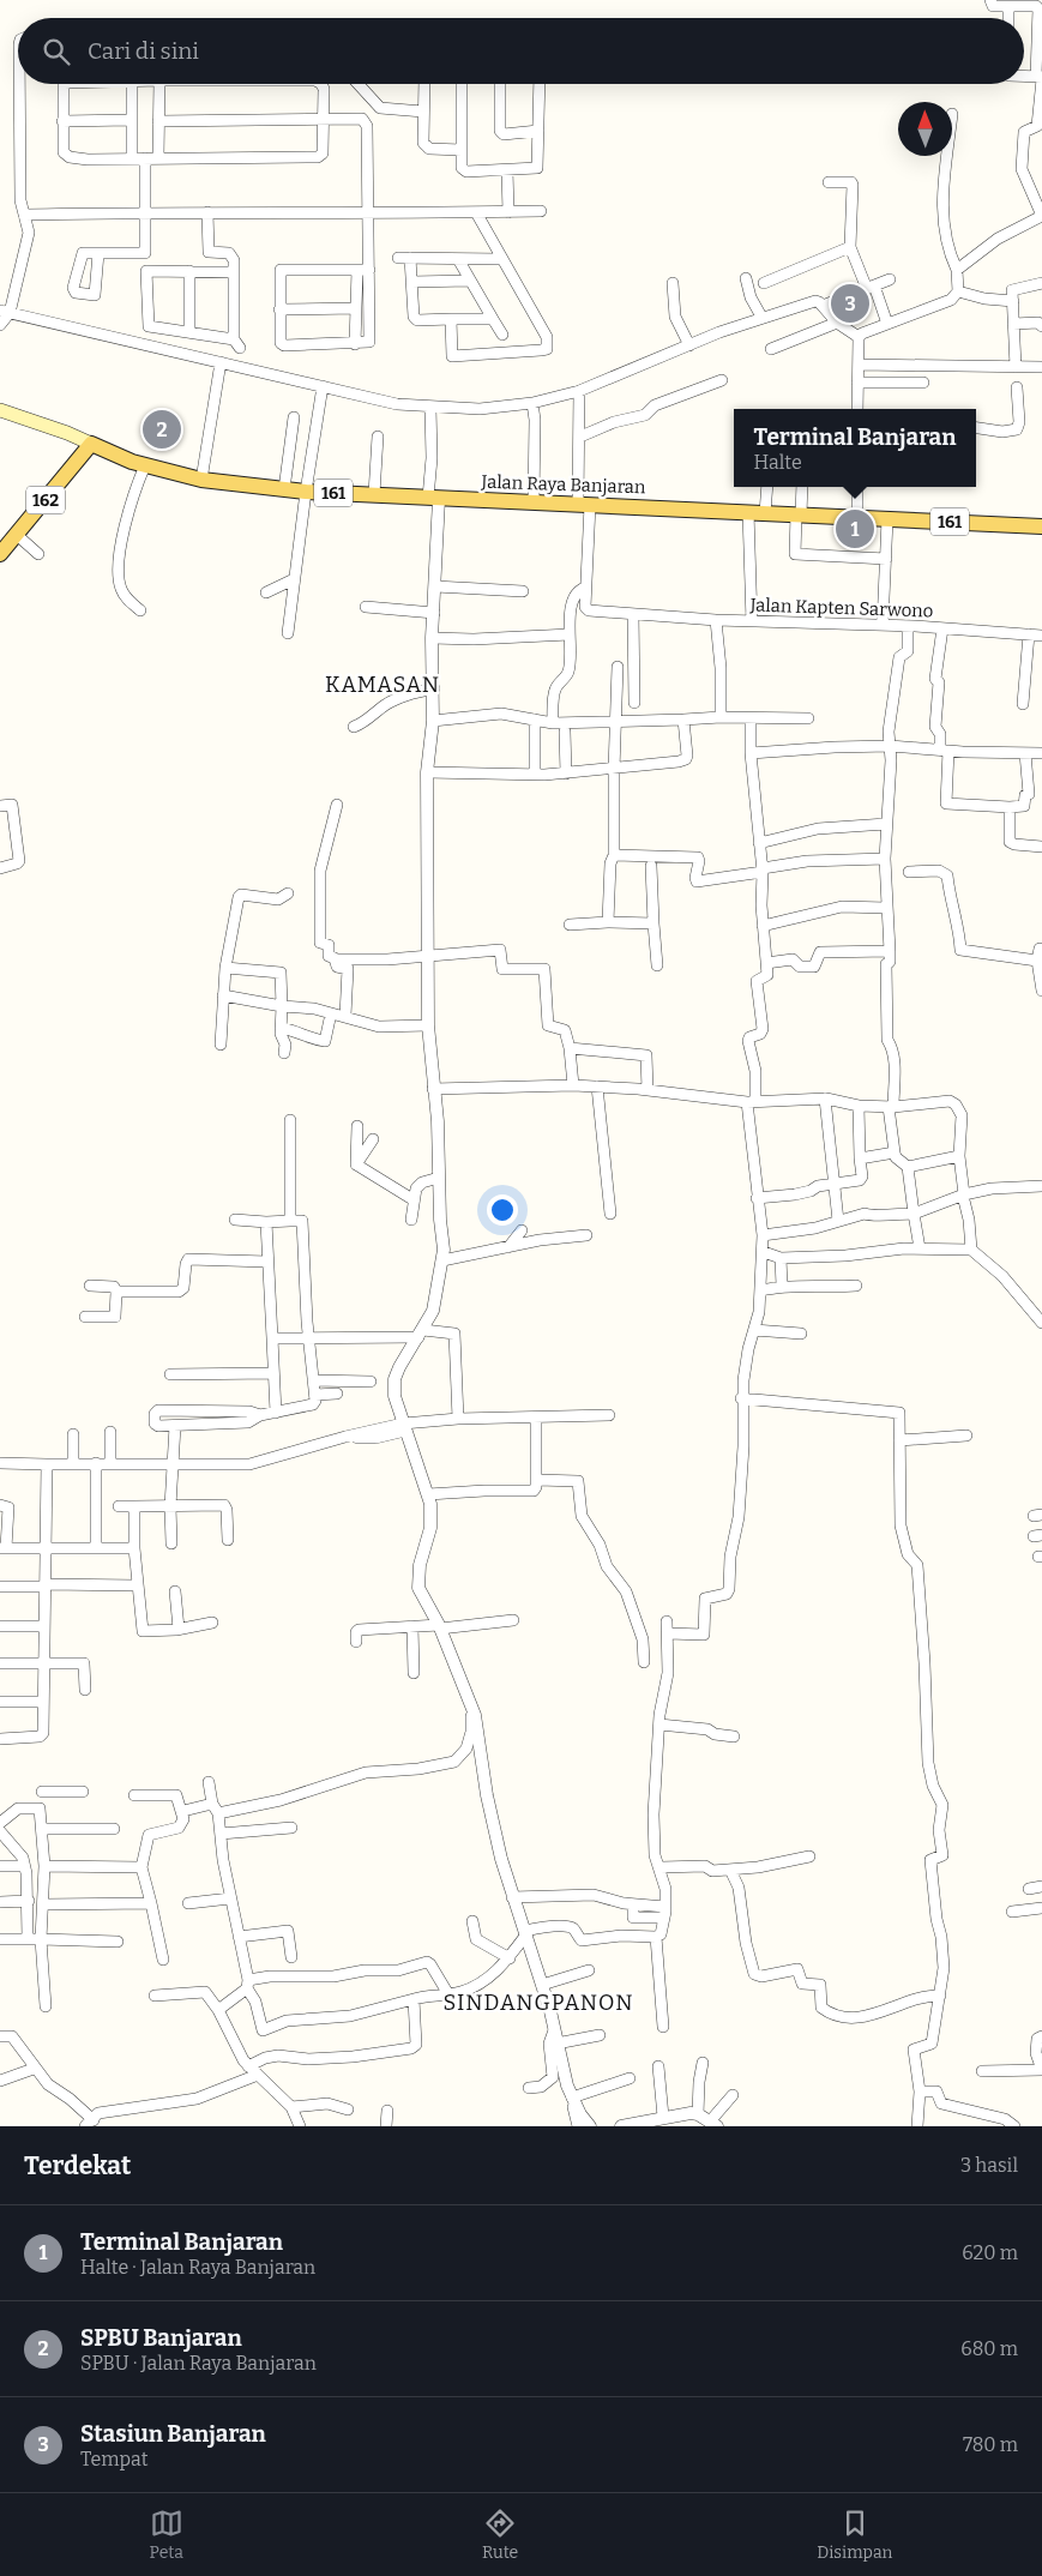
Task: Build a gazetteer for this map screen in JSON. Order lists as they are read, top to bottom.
{
  "streets": {
    "main road": ["Jalan Raya Banjaran", "161", "162"],
    "street": ["Jalan Kapten Sarwono"]
  },
  "crossings": [
    ["Jalan Raya Banjaran", "161"],
    ["Jalan Raya Banjaran", "162"],
    ["161", "162"]
  ],
  "districts": ["KAMASAN", "SINDANGPANON"],
  "north": "top",
  "page": {
    "search": "Cari di sini",
    "pins": ["3", "2", "1"],
    "popup": ["Terminal Banjaran", "Halte"],
    "heading": ["Terdekat", "3 hasil"],
    "list": [
      {
        "mark": "1",
        "name": "Terminal Banjaran",
        "note": "Halte · Jalan Raya Banjaran",
        "value": "620 m"
      },
      {
        "mark": "2",
        "name": "SPBU Banjaran",
        "note": "SPBU · Jalan Raya Banjaran",
        "value": "680 m"
      },
      {
        "mark": "3",
        "name": "Stasiun Banjaran",
        "note": "Tempat",
        "value": "780 m"
      }
    ],
    "nav": ["Peta", "Rute", "Disimpan"]
  }
}
